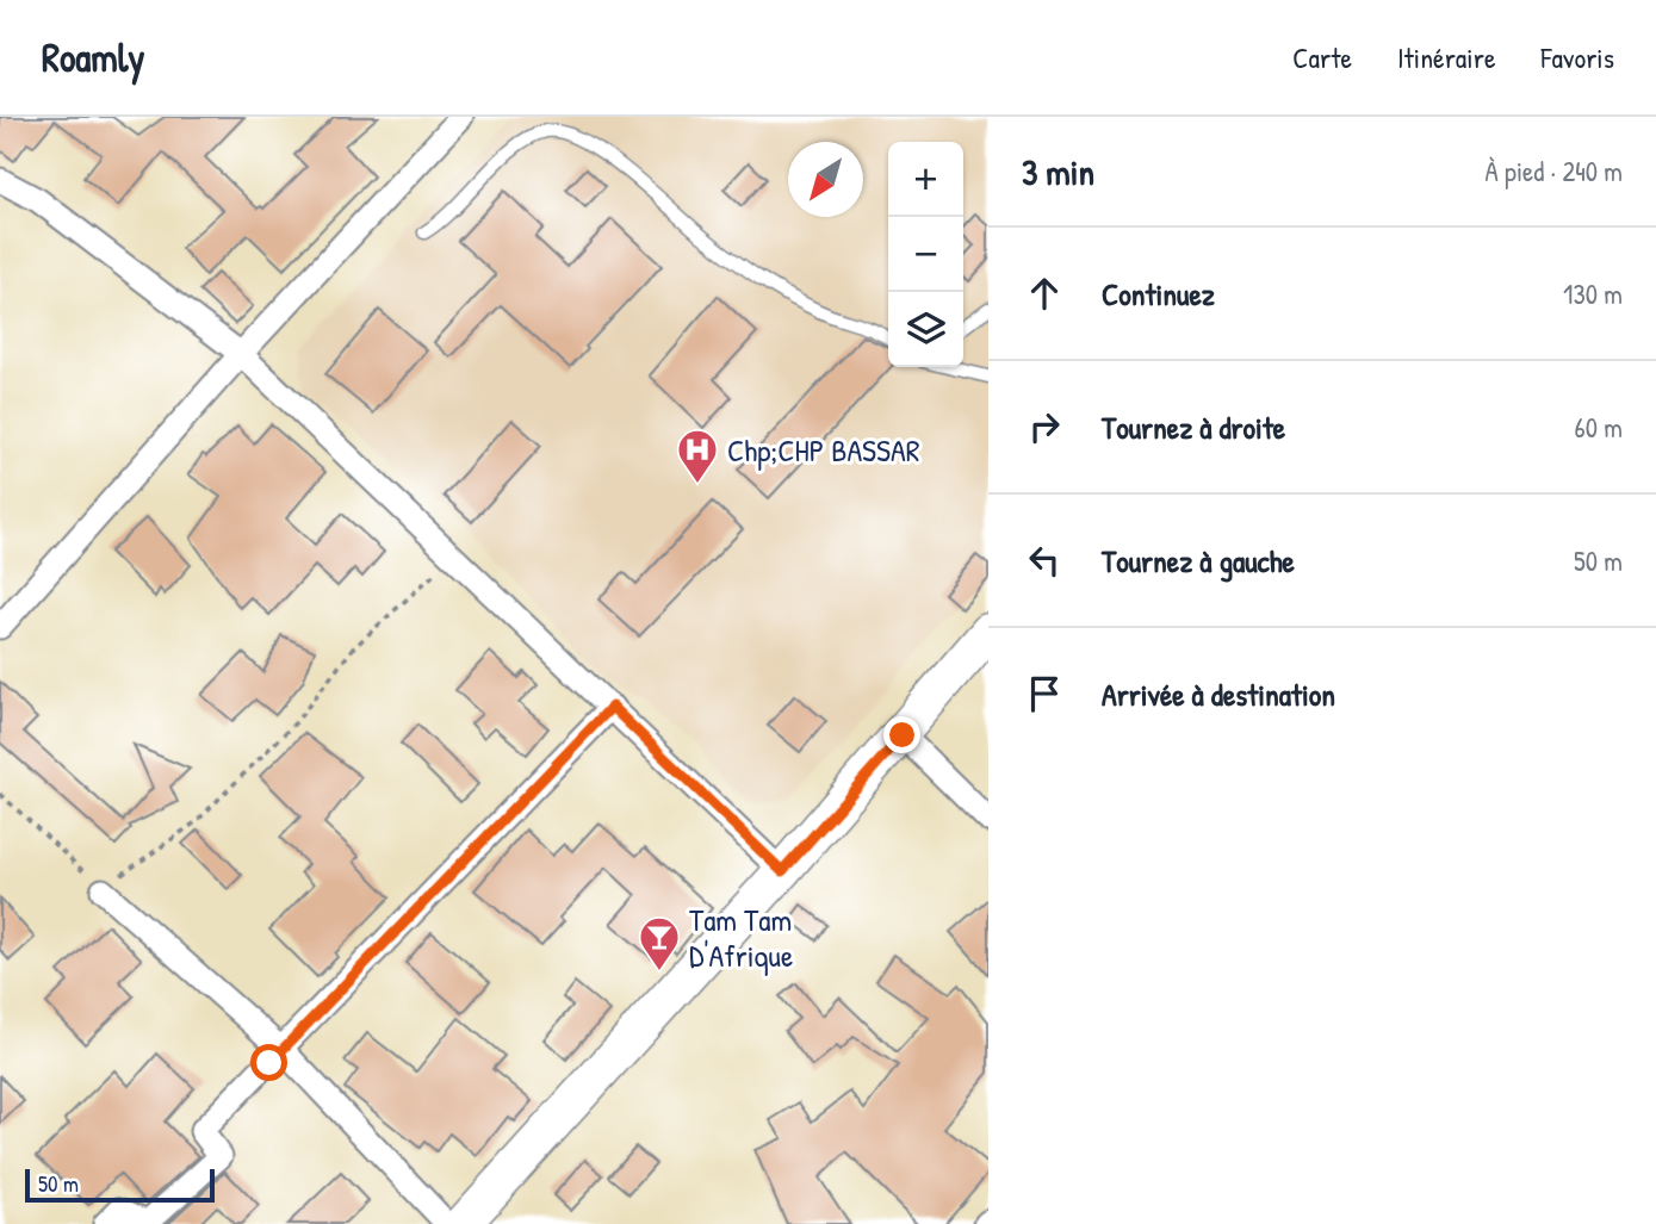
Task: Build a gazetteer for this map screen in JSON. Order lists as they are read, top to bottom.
{
  "places": {
    "hospital": ["Chp;CHP BASSAR"],
    "bar": ["Tam Tam D'Afrique"]
  },
  "scale_bar": "50 m",
  "north": "bottom left",
  "page": {
    "header": "Roamly",
    "nav": ["Carte", "Itinéraire", "Favoris"],
    "heading": ["3 min", "À pied · 240 m"],
    "map_buttons": ["+", "−"],
    "list": [
      ["Continuez", "130 m"],
      ["Tournez à droite", "60 m"],
      ["Tournez à gauche", "50 m"],
      "Arrivée à destination"
    ],
    "scale": "50 m"
  }
}
